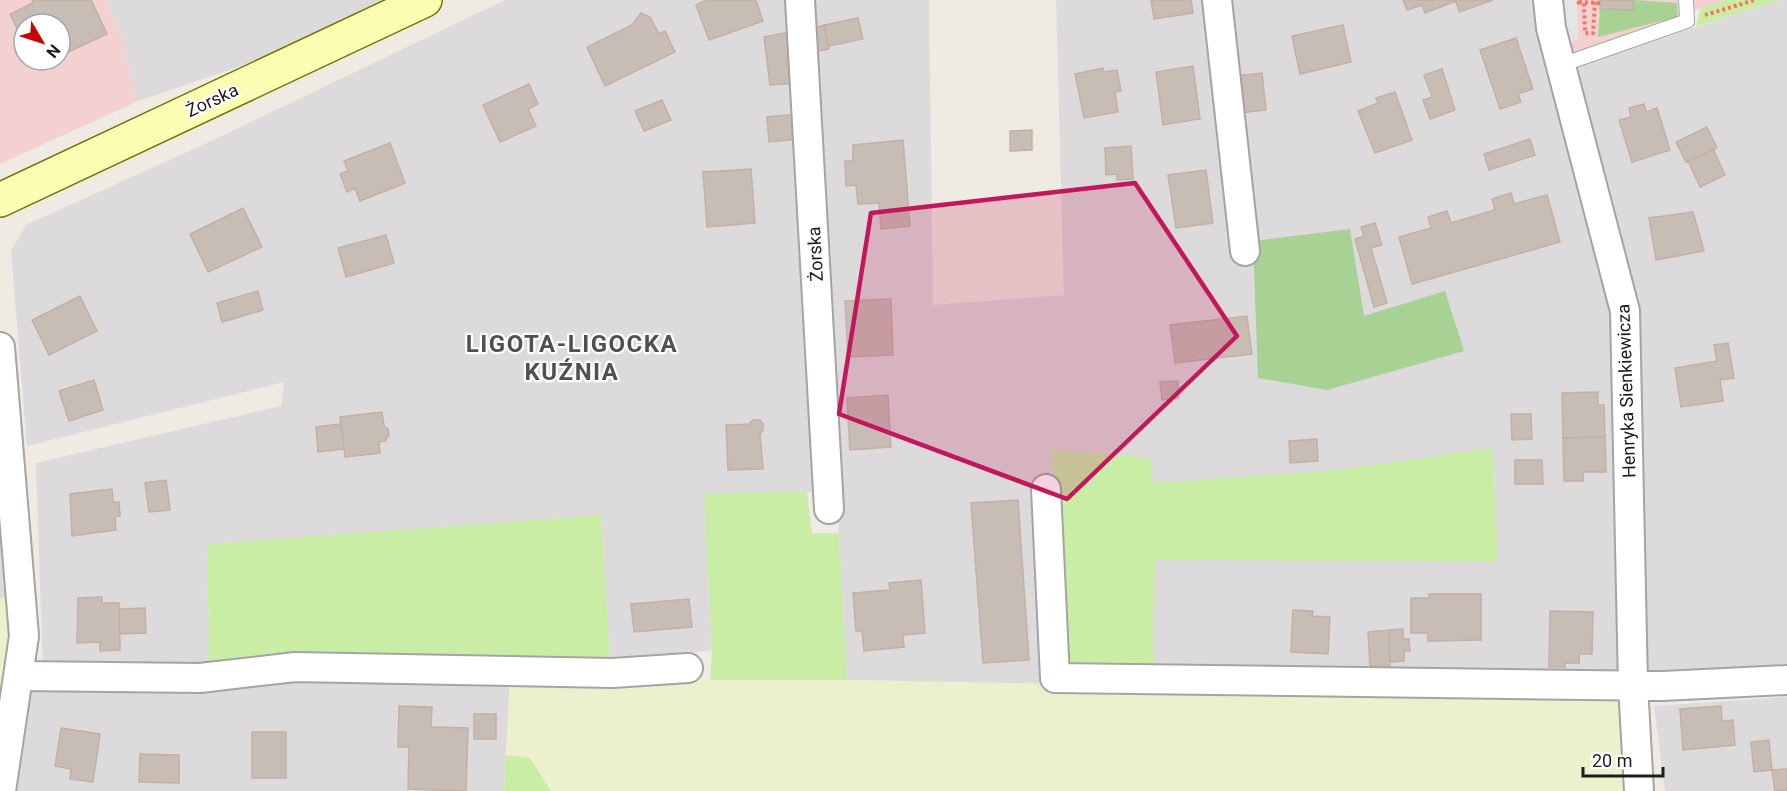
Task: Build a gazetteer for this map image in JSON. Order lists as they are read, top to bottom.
{
  "streets": {
    "main road": ["Żorska"],
    "street": ["Henryka Sienkiewicza"]
  },
  "districts": ["LIGOTA-LIGOCKA KUŹNIA"],
  "scale_bar": "20 m",
  "north": "bottom right"
}
